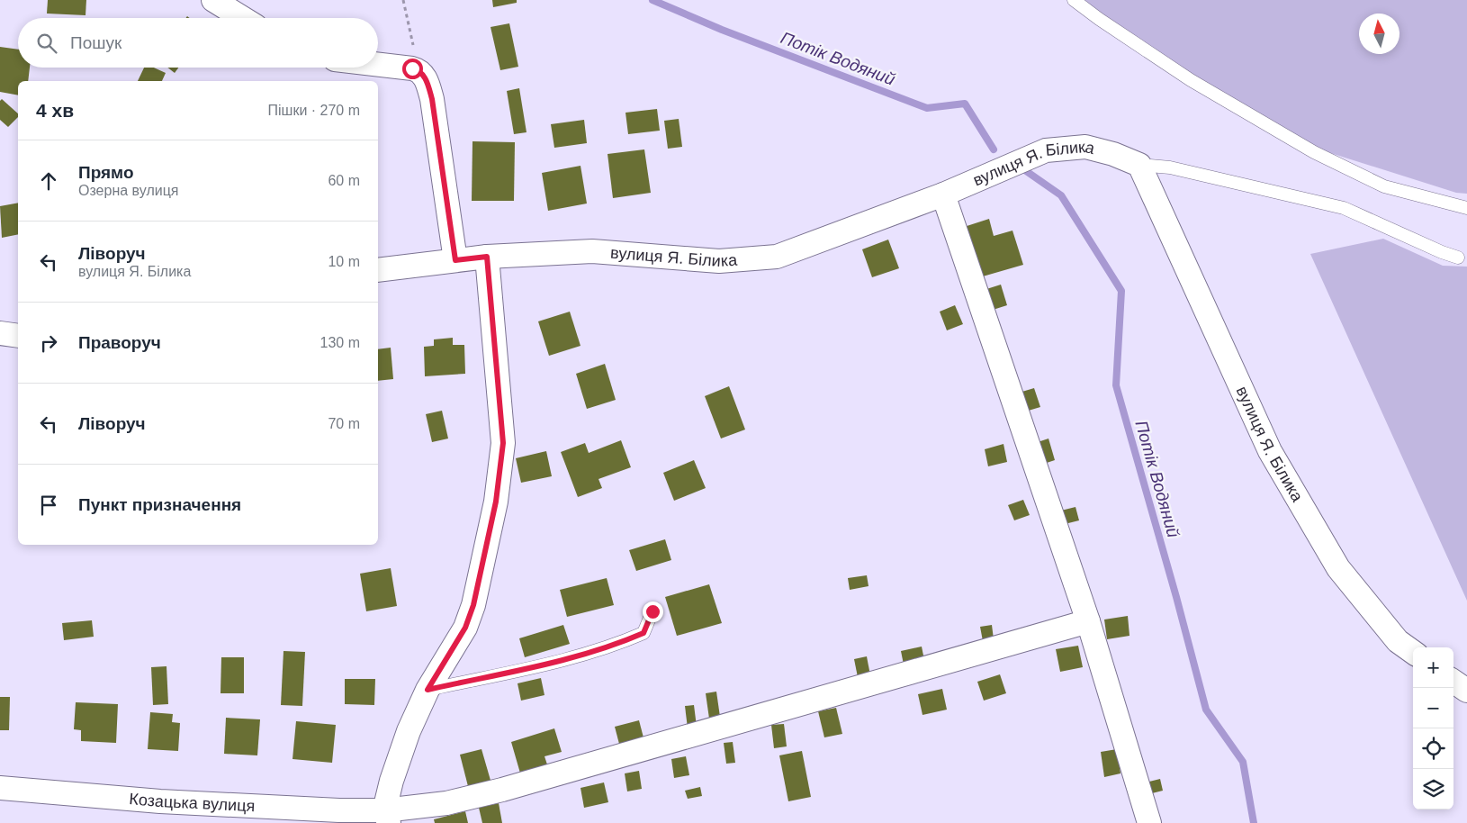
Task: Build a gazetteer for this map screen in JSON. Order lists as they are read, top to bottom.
{
  "streets": {
    "street": ["вулиця Я. Білика", "Козацька вулиця"]
  },
  "water": ["Потік Водяний"],
  "north": "top",
  "page": {
    "search": "Пошук",
    "heading": ["4 хв", "Пішки · 270 m"],
    "list": [
      ["Прямо", "Озерна вулиця", "60 m"],
      ["Ліворуч", "вулиця Я. Білика", "10 m"],
      ["Праворуч", "130 m"],
      ["Ліворуч", "70 m"],
      "Пункт призначення"
    ],
    "map_buttons": ["+", "−"]
  }
}
